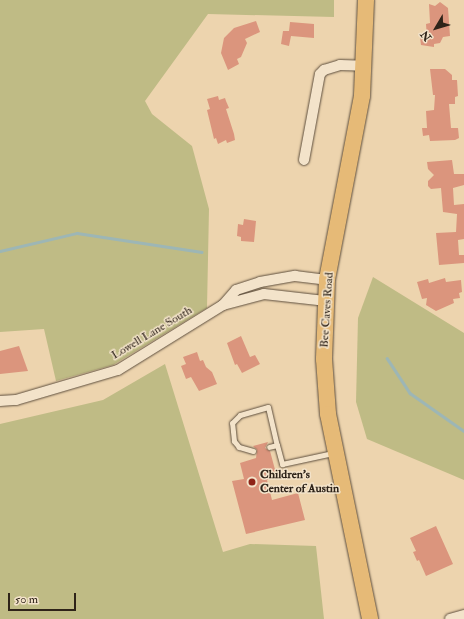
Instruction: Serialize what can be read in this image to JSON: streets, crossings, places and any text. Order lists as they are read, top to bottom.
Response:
{
  "streets": {
    "main road": ["Bee Caves Road"],
    "street": ["Lowell Lane South"]
  },
  "crossings": [
    ["Bee Caves Road", "Lowell Lane South"]
  ],
  "places": ["Children's Center of Austin"],
  "scale_bar": "50 m",
  "north": "bottom left"
}
